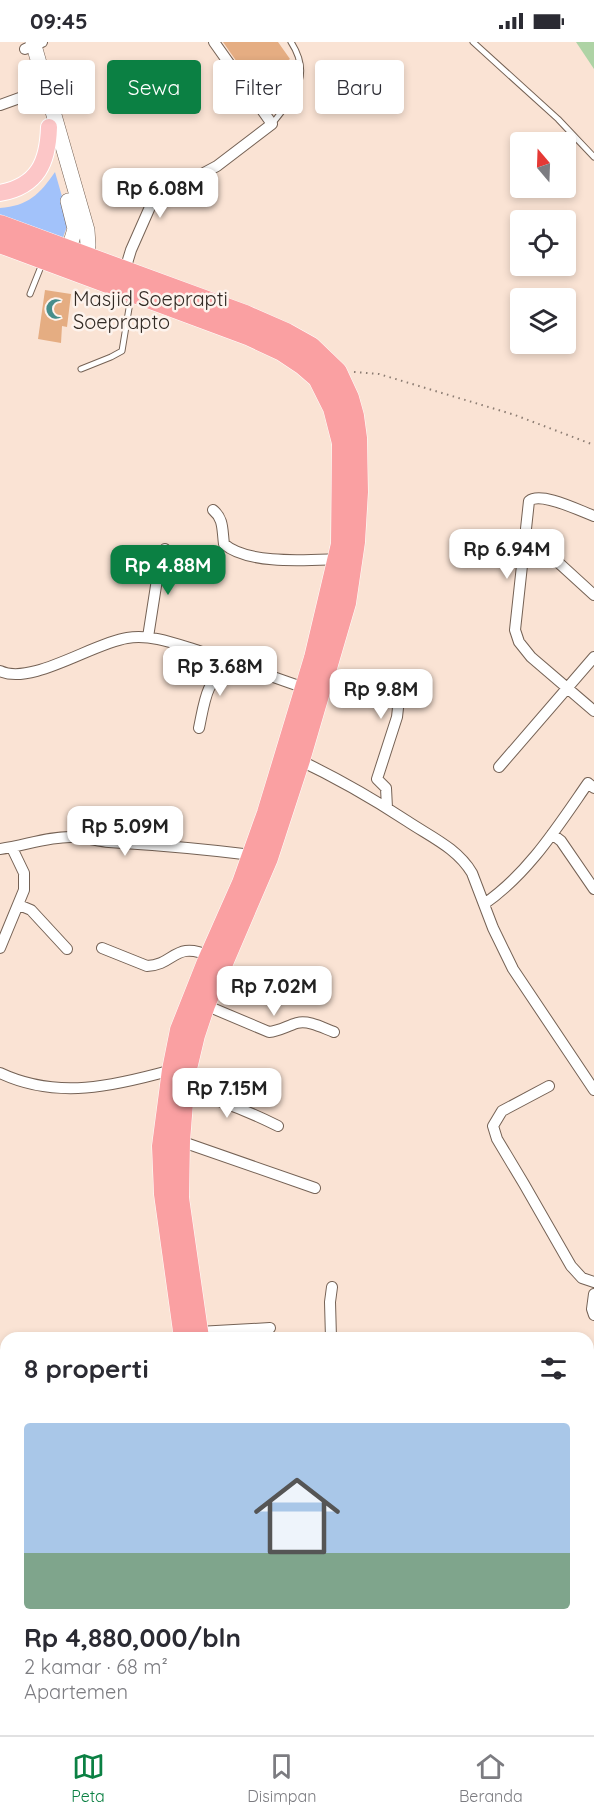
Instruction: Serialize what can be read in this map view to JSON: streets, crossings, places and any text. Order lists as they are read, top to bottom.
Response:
{
  "places": {
    "mosque": ["Masjid Soeprapti Soeprapto"]
  },
  "north": "top",
  "page": {
    "status": "09:45",
    "chip": [
      "Beli",
      "Sewa",
      "Filter",
      "Baru"
    ],
    "price": [
      "Rp 6.08M",
      "Rp 6.94M",
      "Rp 4.88M",
      "Rp 3.68M",
      "Rp 9.8M",
      "Rp 5.09M",
      "Rp 7.02M",
      "Rp 7.15M"
    ],
    "heading": "8 properti",
    "list": [
      {
        "name": "Rp 4,880,000/bln",
        "note": "2 kamar · 68 m² · Apartemen"
      }
    ],
    "tabs": ["Peta", "Disimpan", "Beranda"]
  }
}
